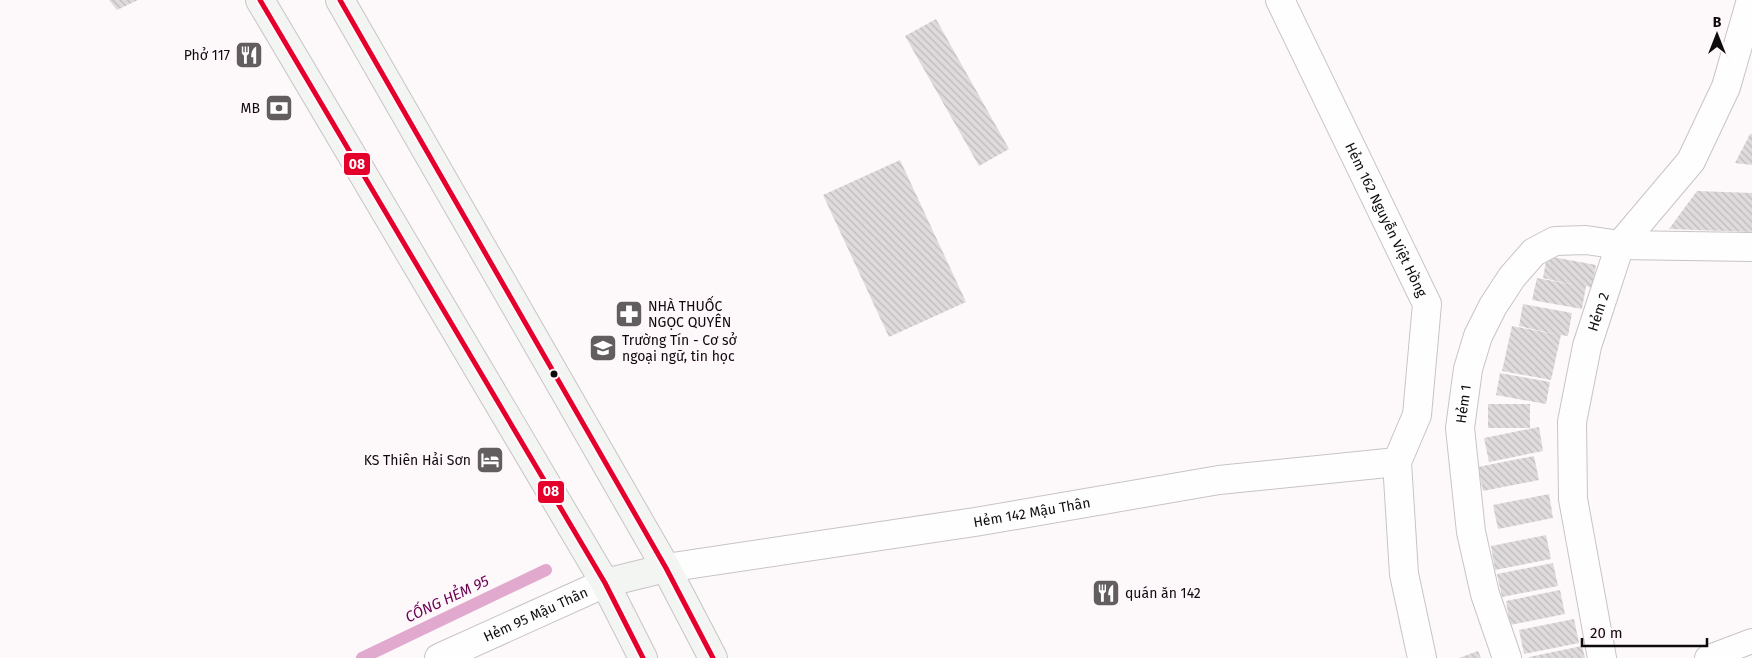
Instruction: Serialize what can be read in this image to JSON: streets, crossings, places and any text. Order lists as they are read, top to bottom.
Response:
{
  "streets": {
    "street": [
      "Hẻm 162 Nguyễn Việt Hồng",
      "Hẻm 2",
      "Hẻm 1",
      "Hẻm 142 Mậu Thân",
      "Hẻm 95 Mậu Thân"
    ]
  },
  "crossings": [
    ["Hẻm 162 Nguyễn Việt Hồng", "Hẻm 142 Mậu Thân"],
    ["Hẻm 2", "Hẻm 1"]
  ],
  "water": ["CỐNG HẺM 95"],
  "places": {
    "restaurant": ["Phở 117", "quán ăn 142"],
    "bank": ["MB"],
    "pharmacy": ["NHÀ THUỐC NGỌC QUYÊN"],
    "school or university": ["Trường Tín - Cơ sở ngoại ngữ, tin học"],
    "hotel": ["KS Thiên Hải Sơn"]
  },
  "lines": ["transit line 08"],
  "scale_bar": "20 m",
  "north": "top"
}
